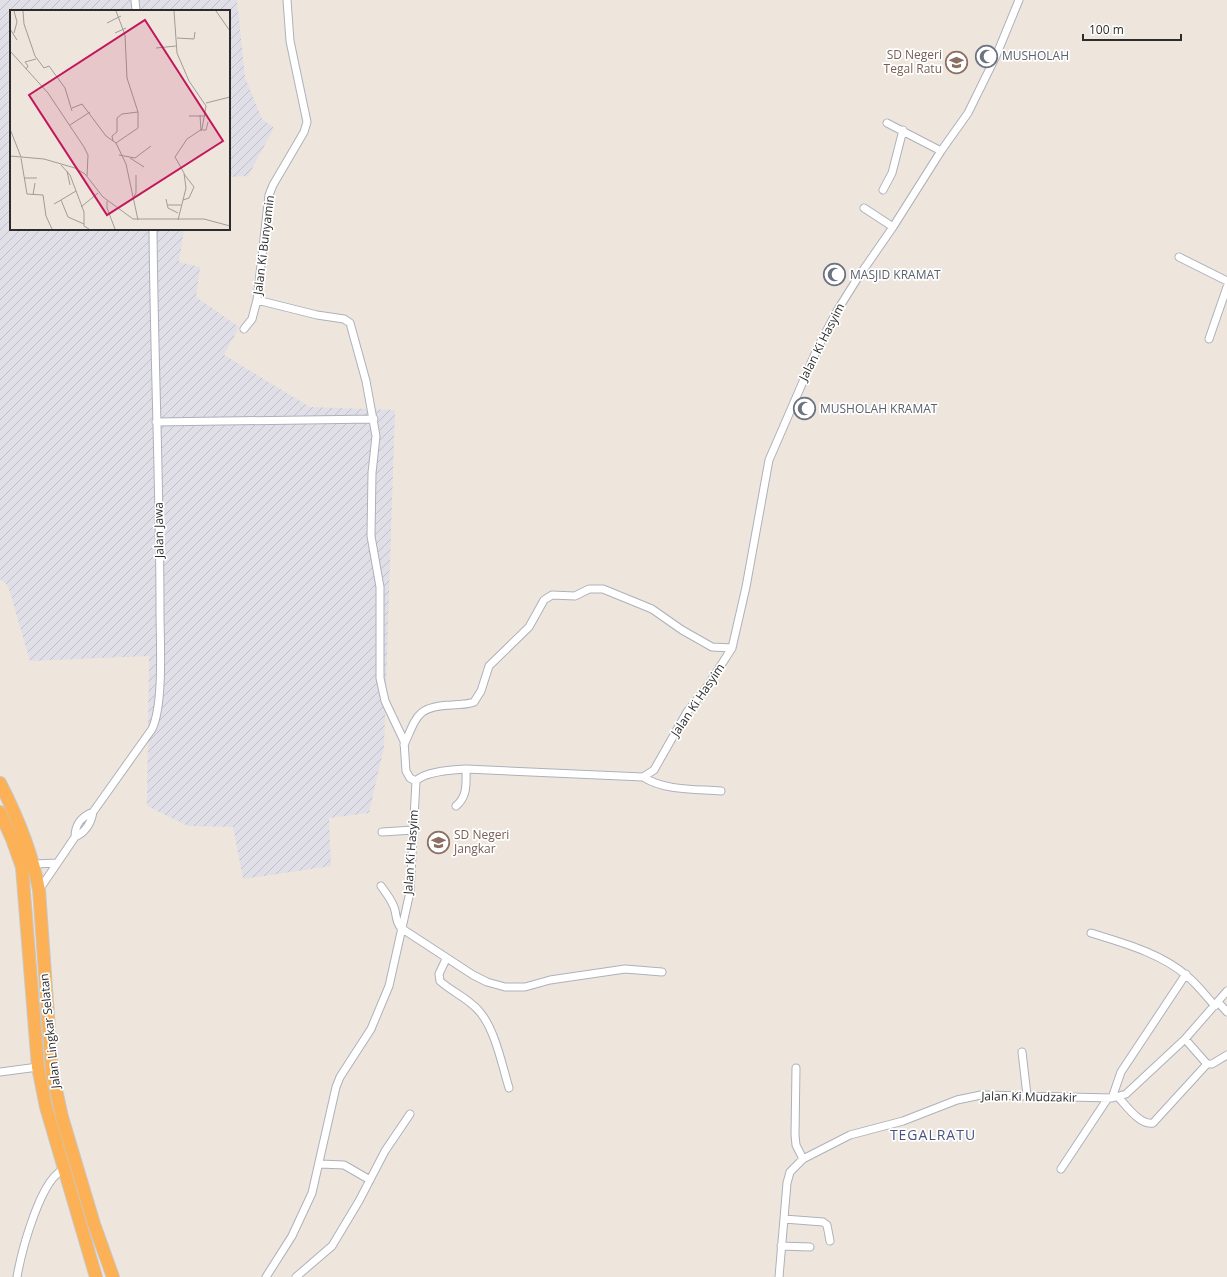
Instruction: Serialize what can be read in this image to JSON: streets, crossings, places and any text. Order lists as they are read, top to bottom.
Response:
{
  "streets": {
    "highway": ["Jalan Lingkar Selatan"],
    "street": [
      "Jalan Ki Bunyamin",
      "Jalan Ki Hasyim",
      "Jalan Jawa",
      "Jalan Ki Mudzakir"
    ]
  },
  "crossings": [
    ["Jalan Jawa", "Jalan Lingkar Selatan"]
  ],
  "districts": ["TEGALRATU"],
  "places": {
    "mosque": ["MUSHOLAH", "MASJID KRAMAT", "MUSHOLAH KRAMAT"],
    "school or university": ["SD Negeri Tegal Ratu", "SD Negeri Jangkar"]
  },
  "scale_bar": "100 m"
}
